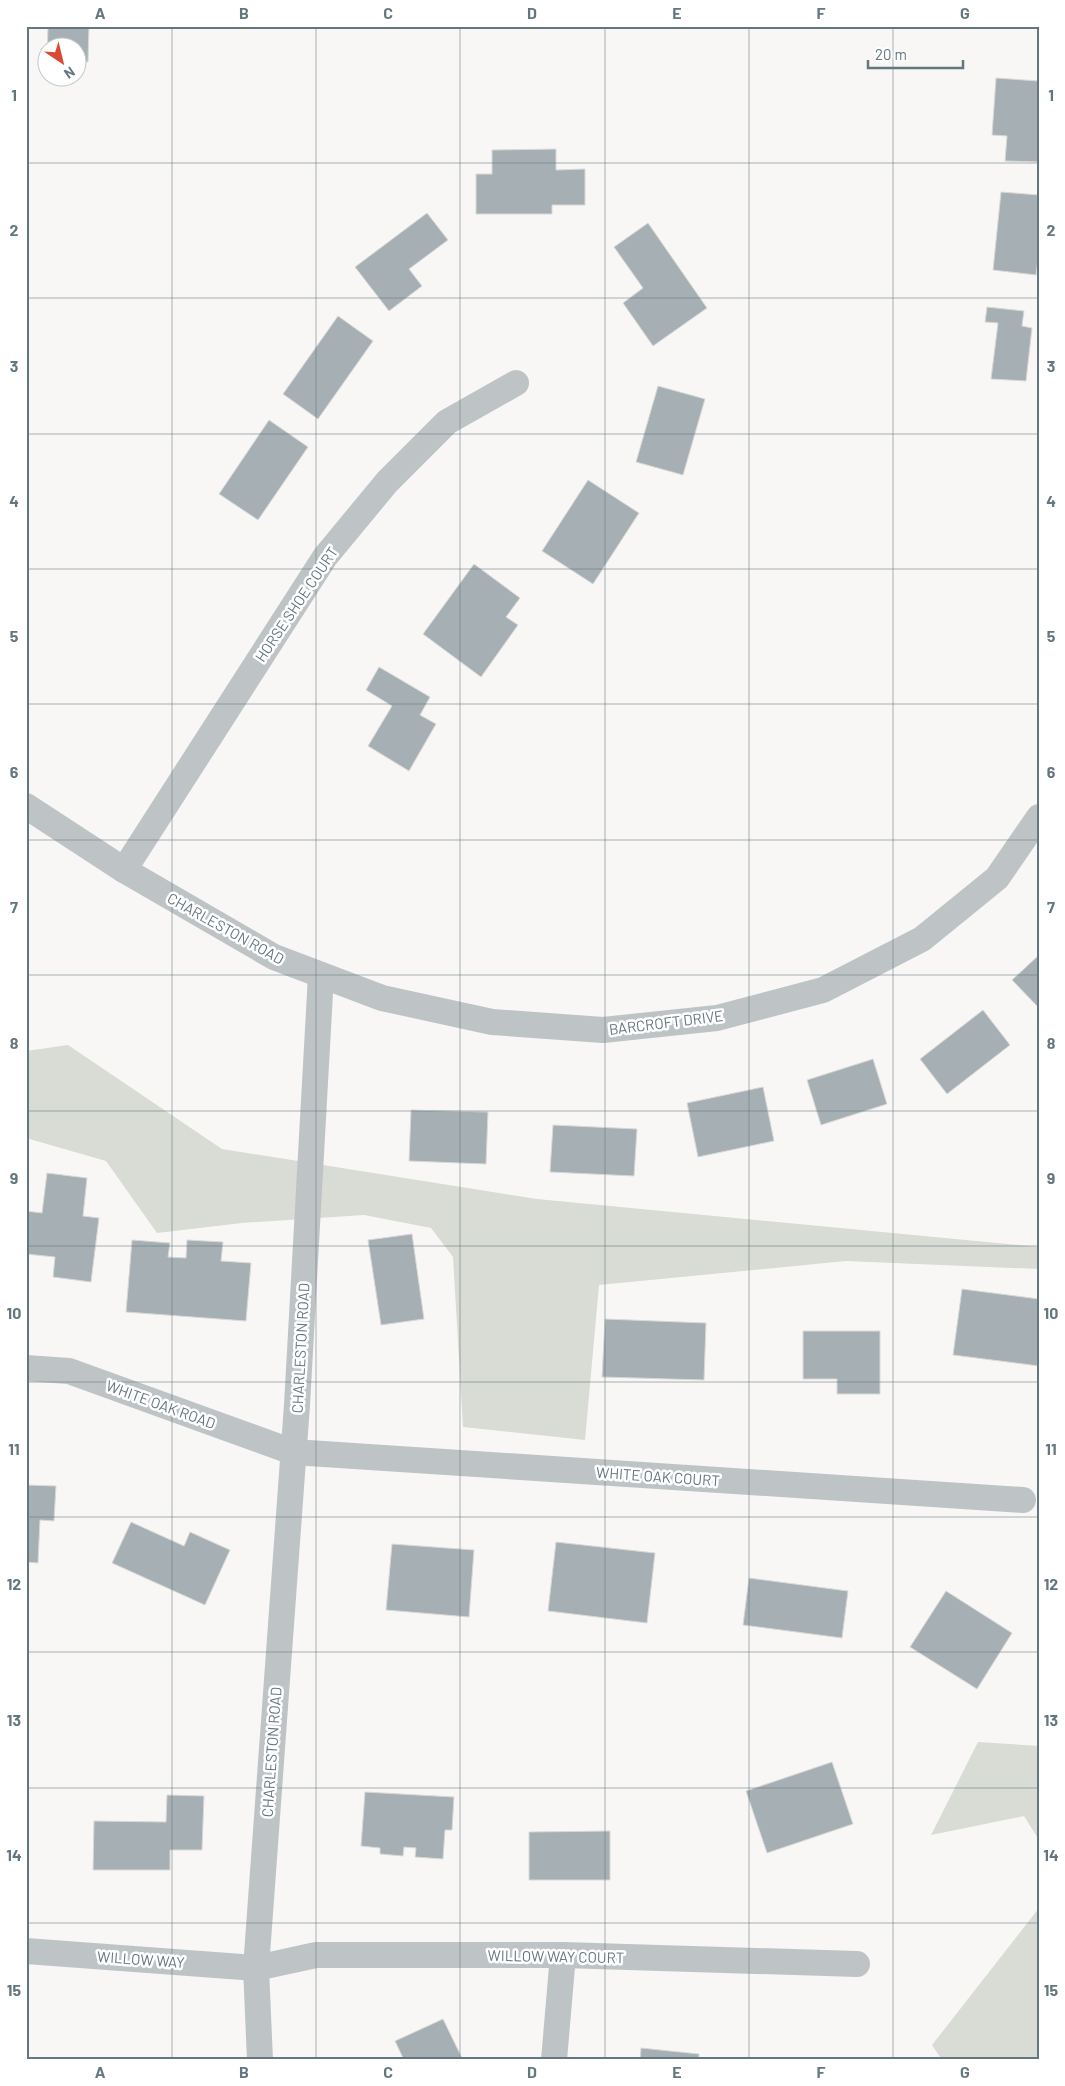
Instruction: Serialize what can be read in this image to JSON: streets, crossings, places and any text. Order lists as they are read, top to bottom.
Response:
{
  "streets": {
    "street": [
      "HORSE SHOE COURT",
      "CHARLESTON ROAD",
      "BARCROFT DRIVE",
      "WHITE OAK ROAD",
      "WHITE OAK COURT",
      "WILLOW WAY COURT",
      "WILLOW WAY"
    ]
  },
  "crossings": [
    ["HORSE SHOE COURT", "CHARLESTON ROAD"],
    ["CHARLESTON ROAD", "BARCROFT DRIVE"],
    ["CHARLESTON ROAD", "WHITE OAK ROAD"],
    ["CHARLESTON ROAD", "WHITE OAK COURT"],
    ["CHARLESTON ROAD", "WILLOW WAY COURT"],
    ["CHARLESTON ROAD", "WILLOW WAY"],
    ["WHITE OAK ROAD", "WHITE OAK COURT"],
    ["WILLOW WAY COURT", "WILLOW WAY"]
  ],
  "scale_bar": "20 m",
  "north": "bottom right",
  "grid": {
    "columns": [
      "A",
      "B",
      "C",
      "D",
      "E",
      "F",
      "G"
    ],
    "rows": [
      "1",
      "2",
      "3",
      "4",
      "5",
      "6",
      "7",
      "8",
      "9",
      "10",
      "11",
      "12",
      "13",
      "14",
      "15"
    ]
  }
}
